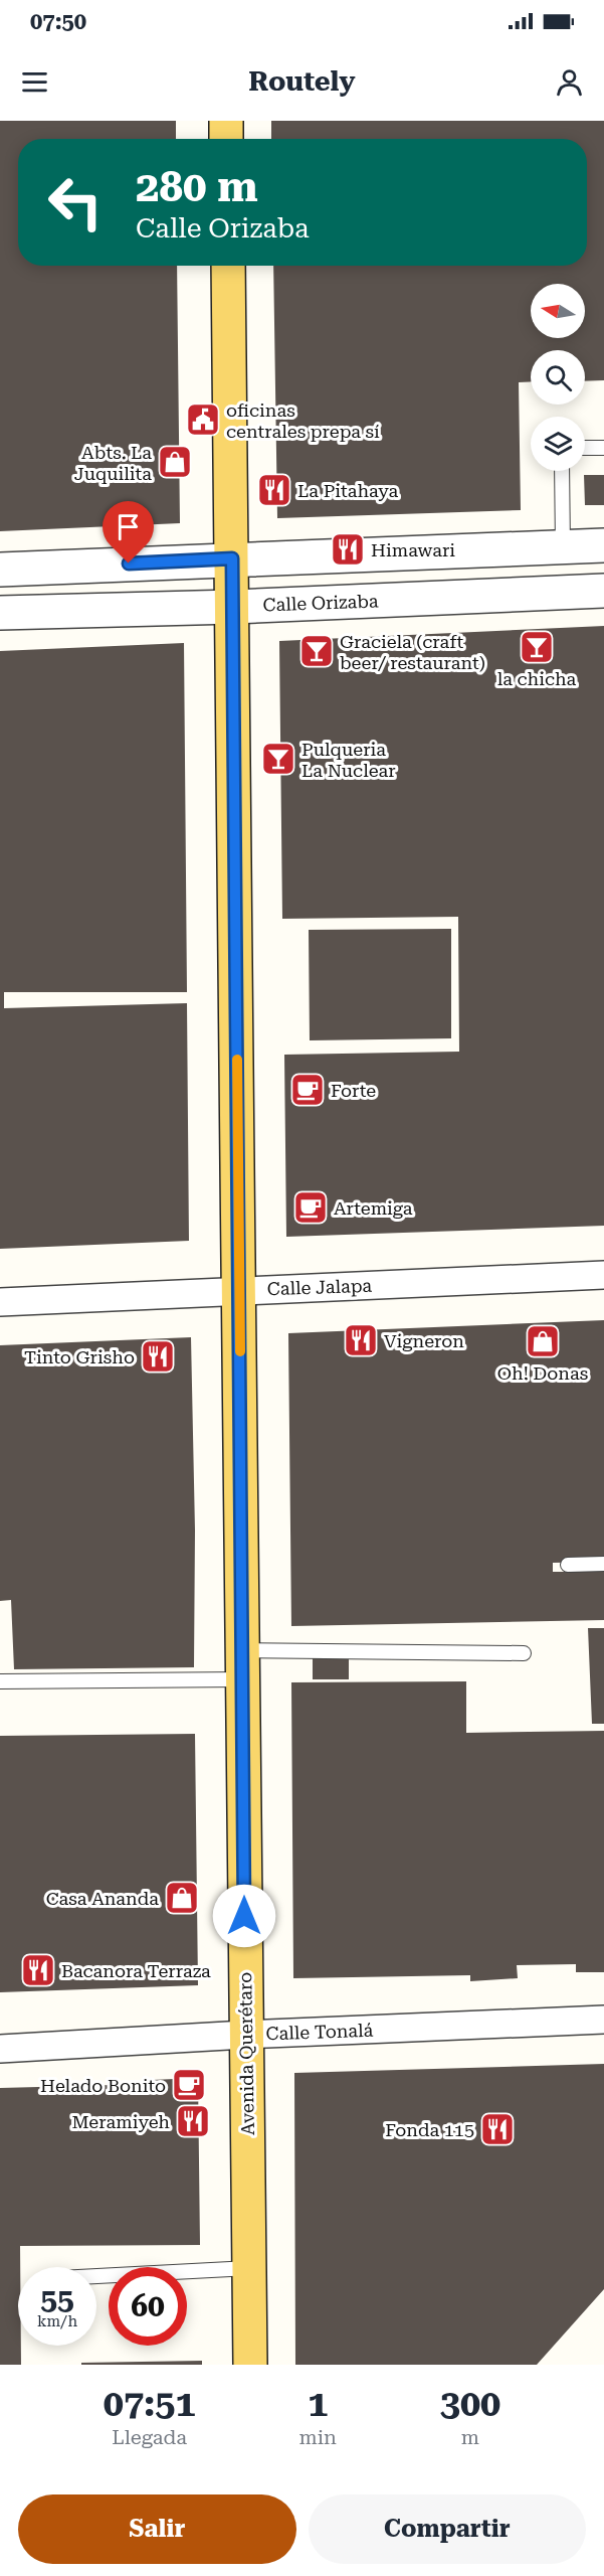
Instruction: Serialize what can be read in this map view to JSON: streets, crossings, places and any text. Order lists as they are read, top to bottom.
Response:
{
  "streets": {
    "main road": ["Avenida Querétaro"],
    "street": ["Calle Orizaba", "Calle Jalapa", "Calle Tonalá"]
  },
  "crossings": [
    ["Calle Orizaba", "Avenida Querétaro"],
    ["Calle Jalapa", "Avenida Querétaro"],
    ["Calle Tonalá", "Avenida Querétaro"]
  ],
  "places": {
    "public building": ["oficinas centrales prepa sí"],
    "shop": ["Abts. La Juquilita", "Oh! Donas", "Casa Ananda"],
    "restaurant": [
      "La Pitahaya",
      "Himawari",
      "Vigneron",
      "Tinto Grisho",
      "Bacanora Terraza",
      "Meramiyeh",
      "Fonda 115"
    ],
    "bar": ["la chicha", "Graciela (craft beer/ restaurant)", "Pulqueria La Nuclear"],
    "cafe": ["Forte", "Artemiga", "Helado Bonito"]
  },
  "north": "left",
  "page": {
    "status": "07:50",
    "header": "Routely",
    "turn": ["280 m", "Calle Orizaba"],
    "speed": "55 km/h",
    "limit": "60",
    "eta": [
      "07:51",
      "Llegada",
      "1",
      "min",
      "300",
      "m"
    ],
    "buttons": ["Salir", "Compartir"]
  }
}
